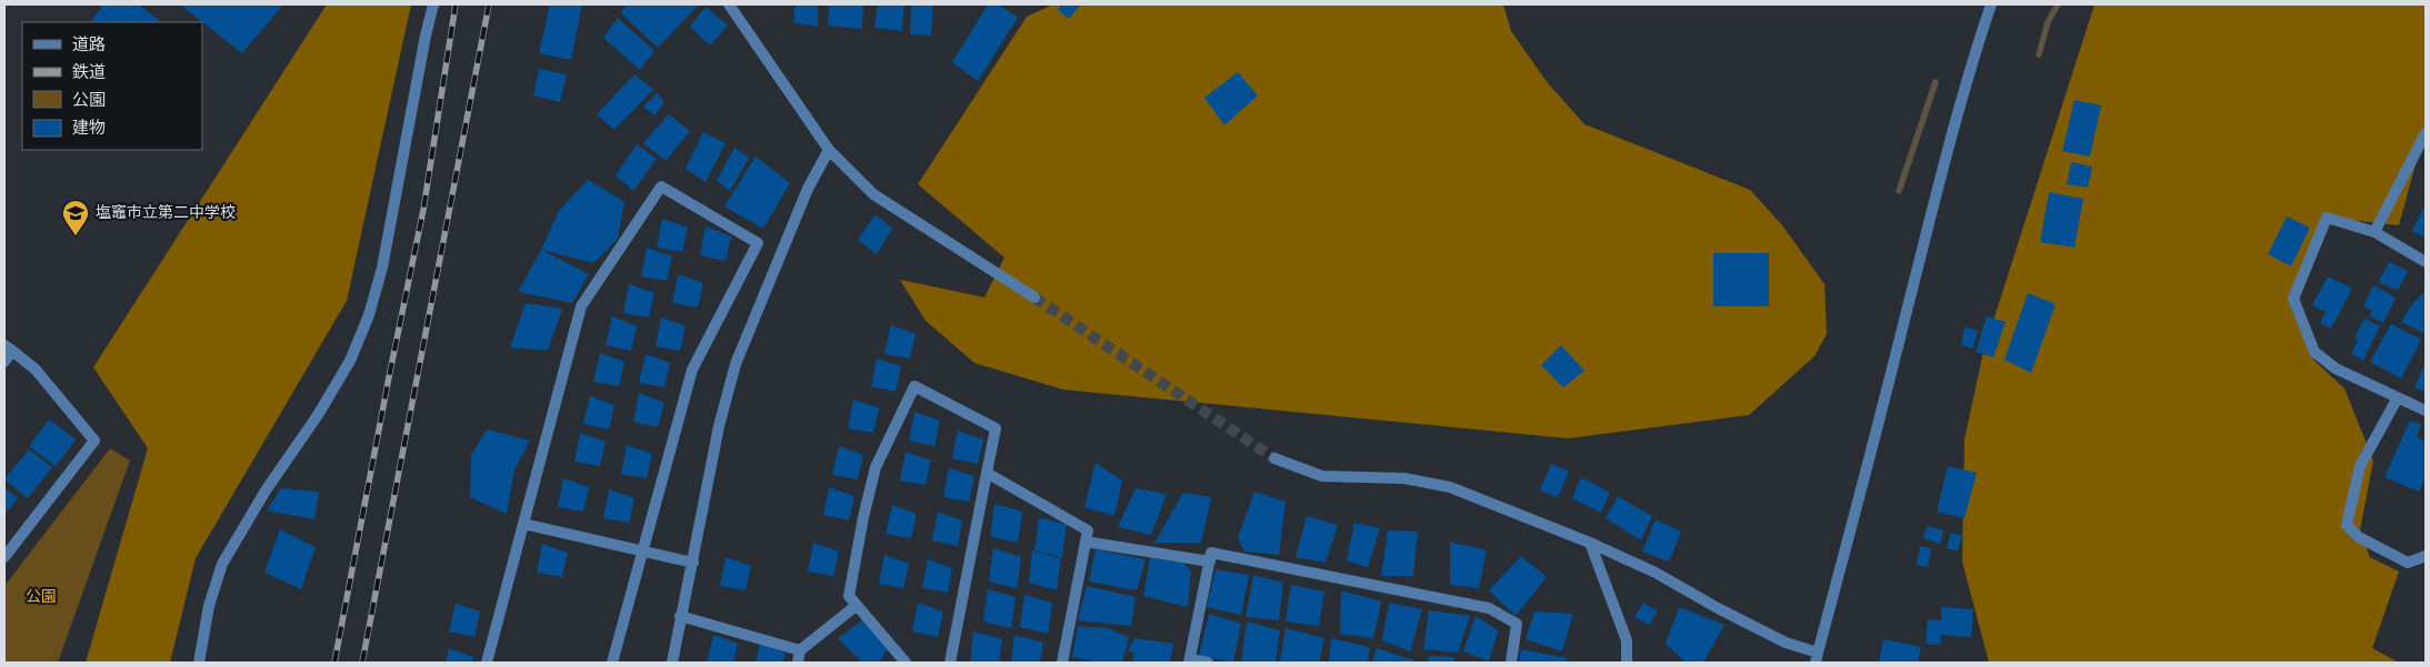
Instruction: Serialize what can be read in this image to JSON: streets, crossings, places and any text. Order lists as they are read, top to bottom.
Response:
{
  "parks": ["公園"],
  "places": {
    "school or university": ["塩竈市立第二中学校"]
  },
  "legend": [
    "道路",
    "鉄道",
    "公園",
    "建物"
  ]
}
